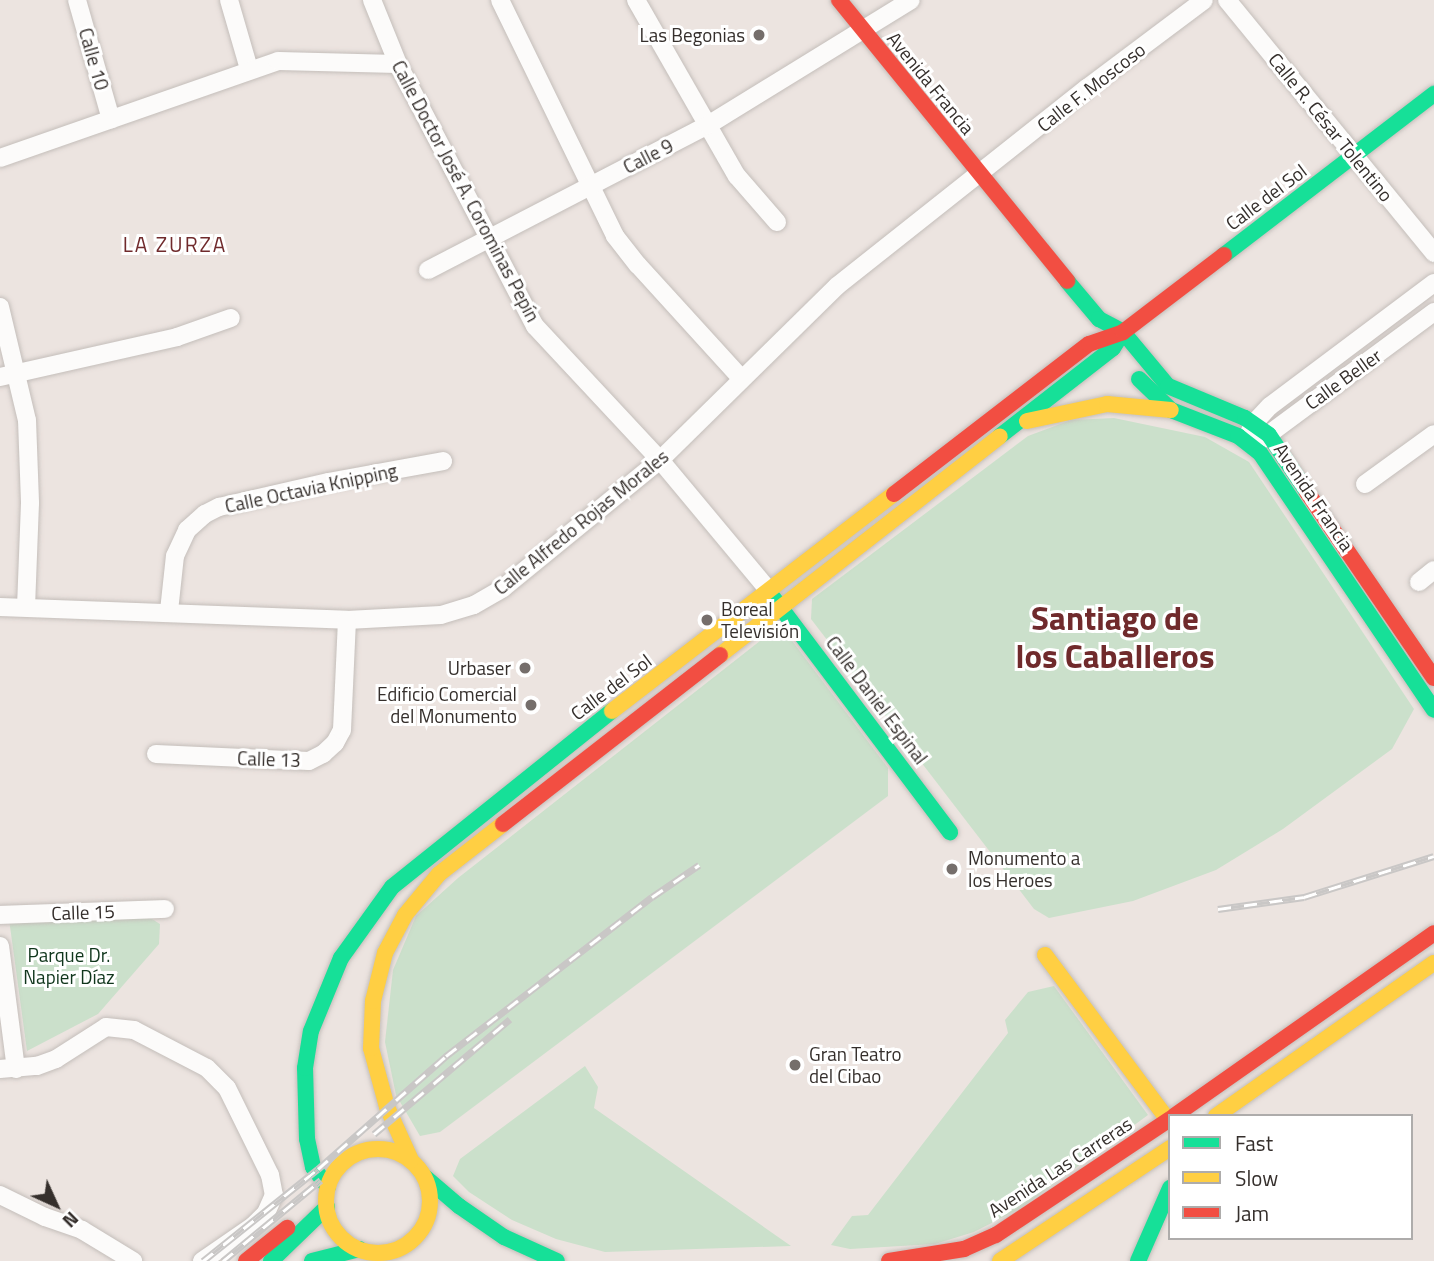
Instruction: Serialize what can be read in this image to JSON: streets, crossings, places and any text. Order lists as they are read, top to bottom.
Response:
{
  "streets": {
    "main road": [
      "Avenida Francia",
      "Calle del Sol",
      "Calle Daniel Espinal",
      "Avenida Las Carreras"
    ],
    "street": [
      "Calle 10",
      "Calle F. Moscoso",
      "Calle R. César Tolentino",
      "Calle 9",
      "Calle Doctor José A. Corominas Pepín",
      "Calle Beller",
      "Calle Octavia Knipping",
      "Calle Alfredo Rojas Morales",
      "Calle 13",
      "Calle 15"
    ]
  },
  "crossings": [
    ["Avenida Francia", "Calle F. Moscoso"],
    ["Avenida Francia", "Calle 9"],
    ["Avenida Francia", "Calle del Sol"],
    ["Avenida Francia", "Calle Beller"],
    ["Avenida Francia", "Calle Alfredo Rojas Morales"],
    ["Calle F. Moscoso", "Calle Alfredo Rojas Morales"],
    ["Calle R. César Tolentino", "Calle del Sol"],
    ["Calle 9", "Calle Doctor José A. Corominas Pepín"],
    ["Calle Doctor José A. Corominas Pepín", "Calle del Sol"],
    ["Calle Doctor José A. Corominas Pepín", "Calle Alfredo Rojas Morales"],
    ["Calle Doctor José A. Corominas Pepín", "Calle Daniel Espinal"],
    ["Calle del Sol", "Calle Daniel Espinal"],
    ["Calle Octavia Knipping", "Calle Alfredo Rojas Morales"],
    ["Calle Alfredo Rojas Morales", "Calle 13"]
  ],
  "districts": ["LA ZURZA", "Santiago de los Caballeros"],
  "parks": ["Parque Dr. Napier Díaz"],
  "places": [
    "Las Begonias",
    "Boreal Televisión",
    "Urbaser",
    "Edificio Comercial del Monumento",
    "Monumento a los Heroes",
    "Gran Teatro del Cibao"
  ],
  "legend": ["Fast", "Slow", "Jam"],
  "north": "bottom right"
}
